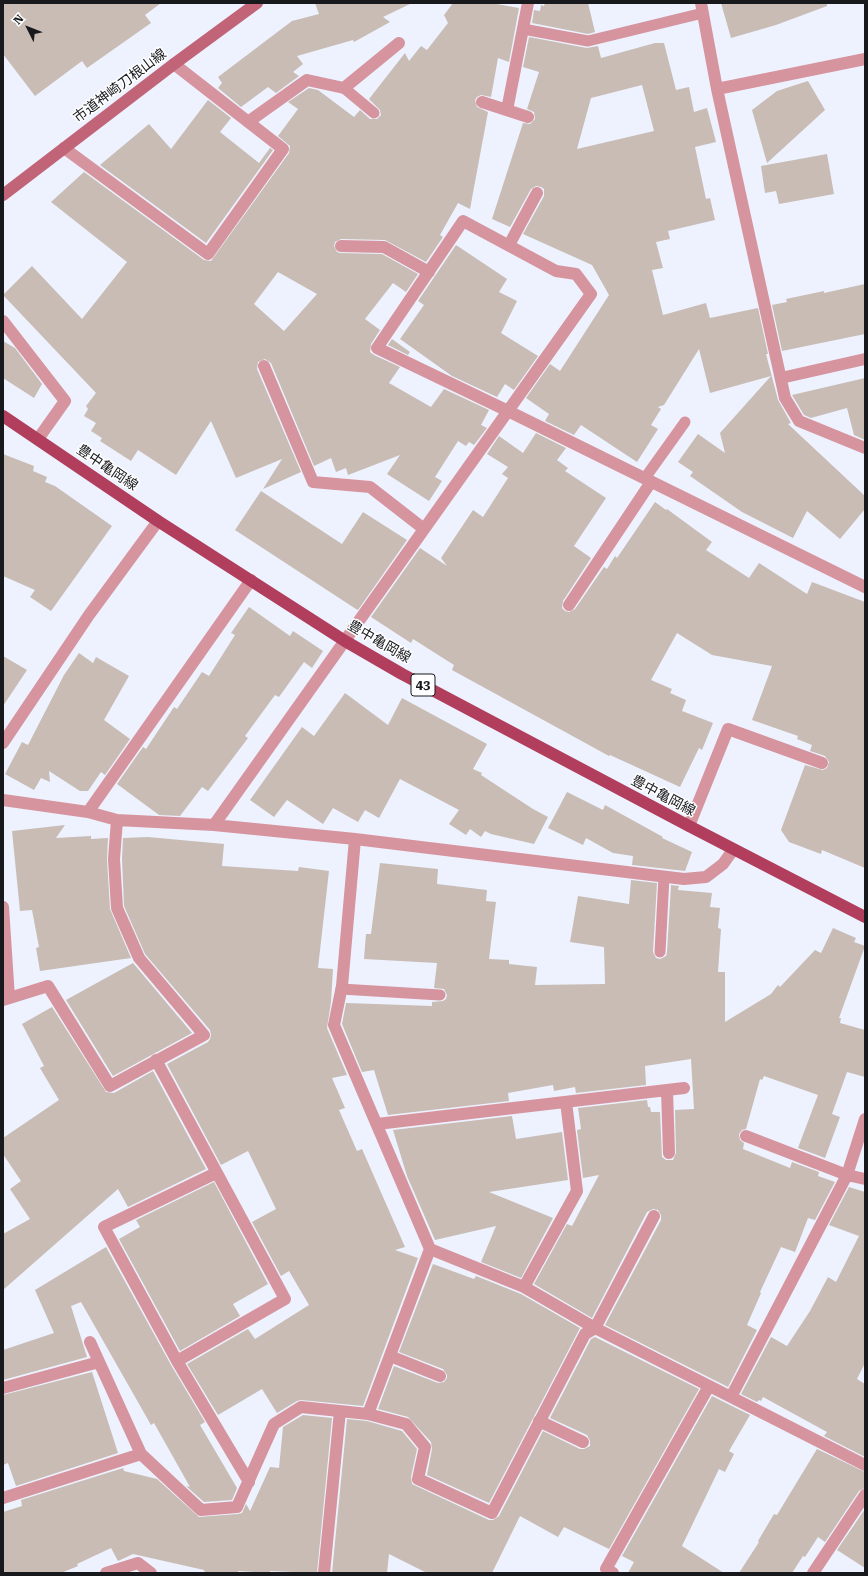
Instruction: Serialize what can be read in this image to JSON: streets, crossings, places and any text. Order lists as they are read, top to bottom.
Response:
{
  "streets": {
    "main road": ["豊中亀岡線", "43"],
    "street": ["市道神崎刀根山線"]
  },
  "north": "top left"
}
